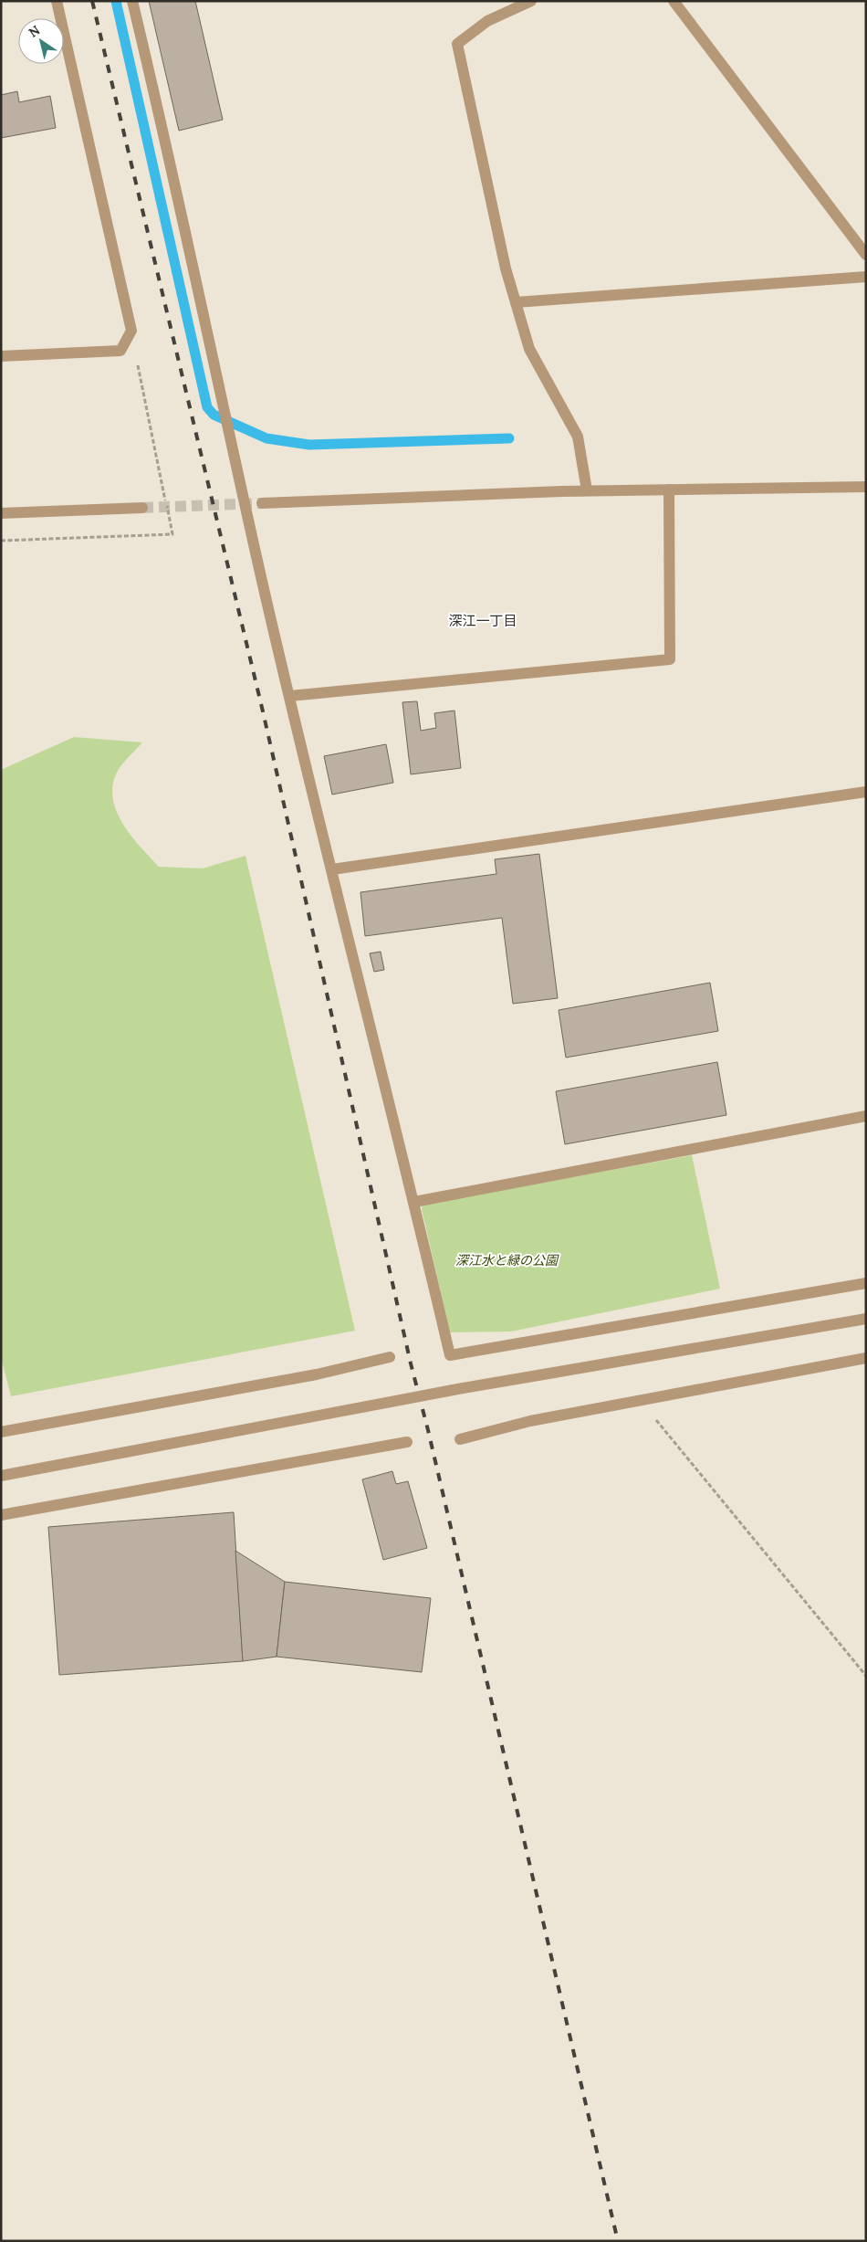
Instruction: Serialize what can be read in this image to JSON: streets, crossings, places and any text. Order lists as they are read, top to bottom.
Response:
{
  "districts": ["深江一丁目"],
  "parks": ["深江水と緑の公園"],
  "north": "top left"
}
